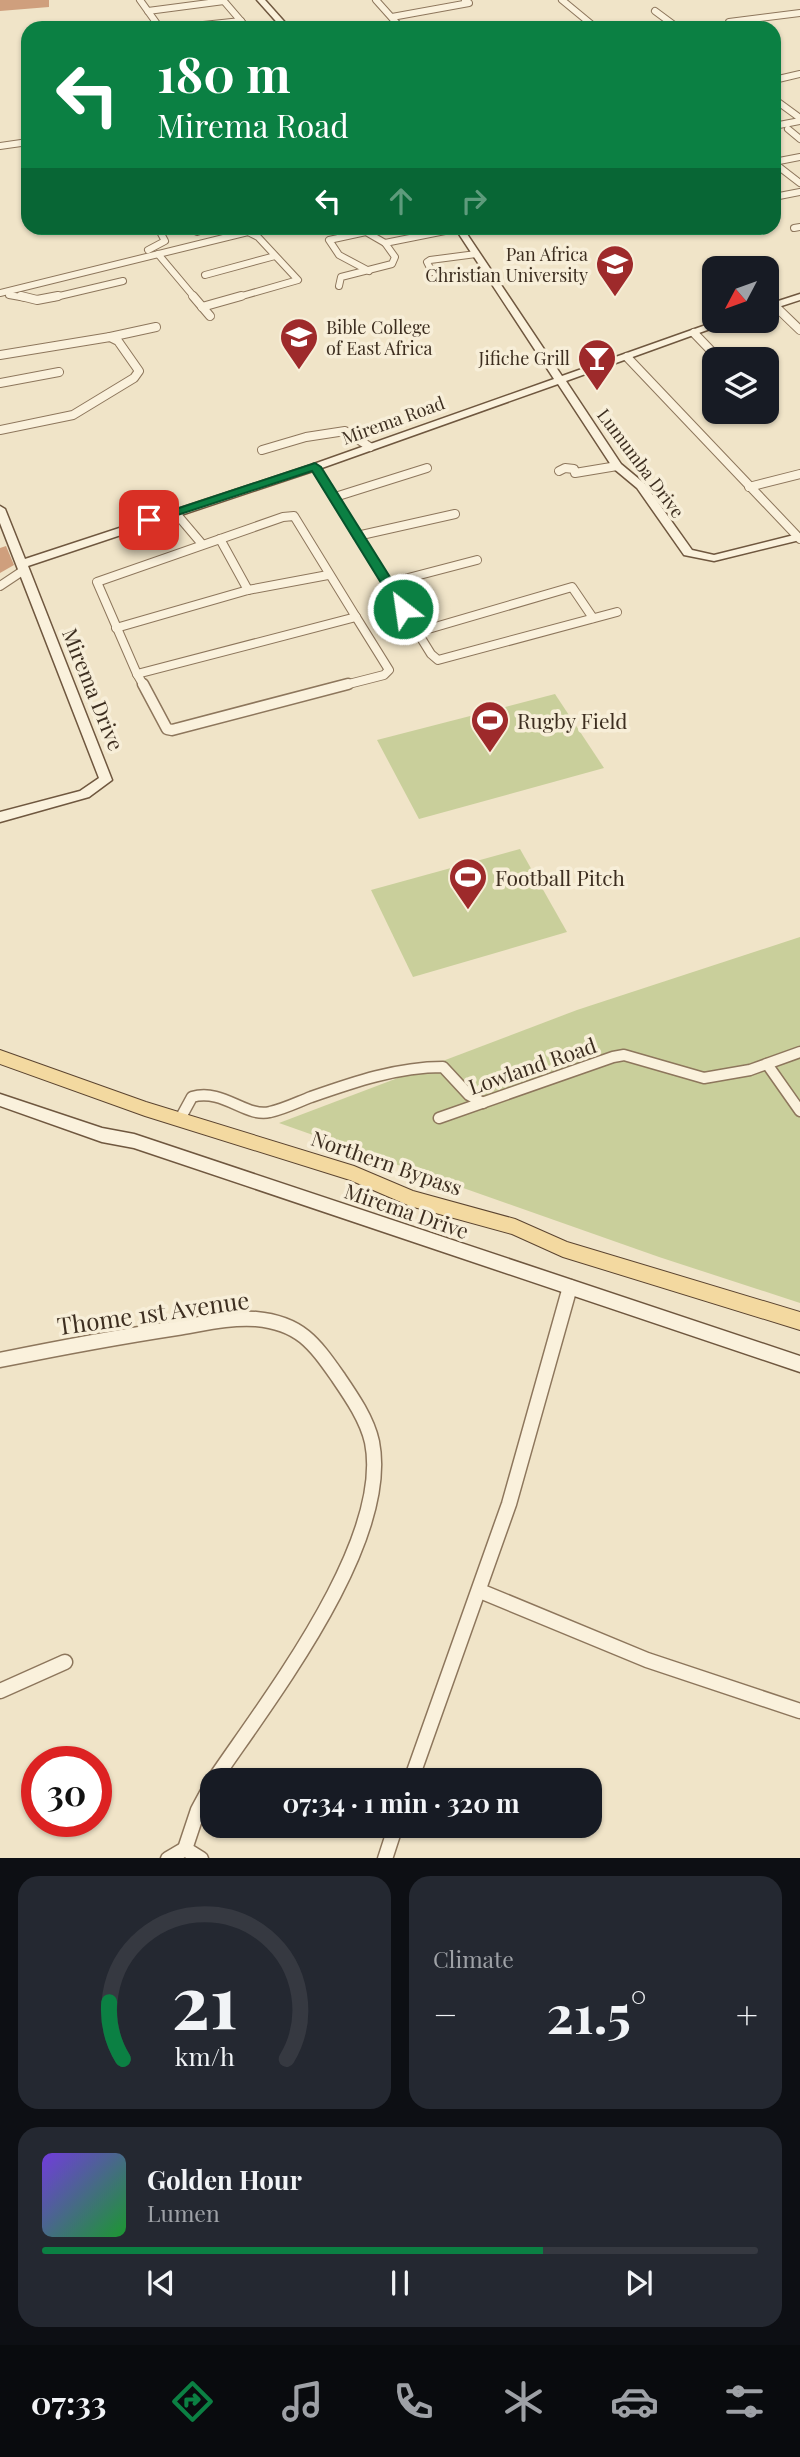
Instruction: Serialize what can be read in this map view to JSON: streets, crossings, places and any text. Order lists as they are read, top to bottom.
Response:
{
  "streets": {
    "main road": ["Northern Bypass"],
    "street": [
      "Mirema Road",
      "Lumumba Drive",
      "Mirema Drive",
      "Lowland Road",
      "Thome 1st Avenue"
    ]
  },
  "crossings": [
    ["Mirema Road", "Lumumba Drive"],
    ["Mirema Road", "Mirema Drive"]
  ],
  "places": {
    "school or university": ["Pan Africa Christian University", "Bible College of East Africa"],
    "bar": ["Jifiche Grill"],
    "sports": ["Rugby Field", "Football Pitch"]
  },
  "north": "bottom left",
  "page": {
    "turn": ["180 m", "Mirema Road"],
    "limit": "30",
    "trip": "07:34 · 1 min · 320 m",
    "tile": "Climate",
    "heat": ["−", "21.5°", "+"],
    "song": ["Golden Hour", "Lumen"],
    "tabs": "07:33",
    "gauge": ["21", "km/h"]
  }
}
